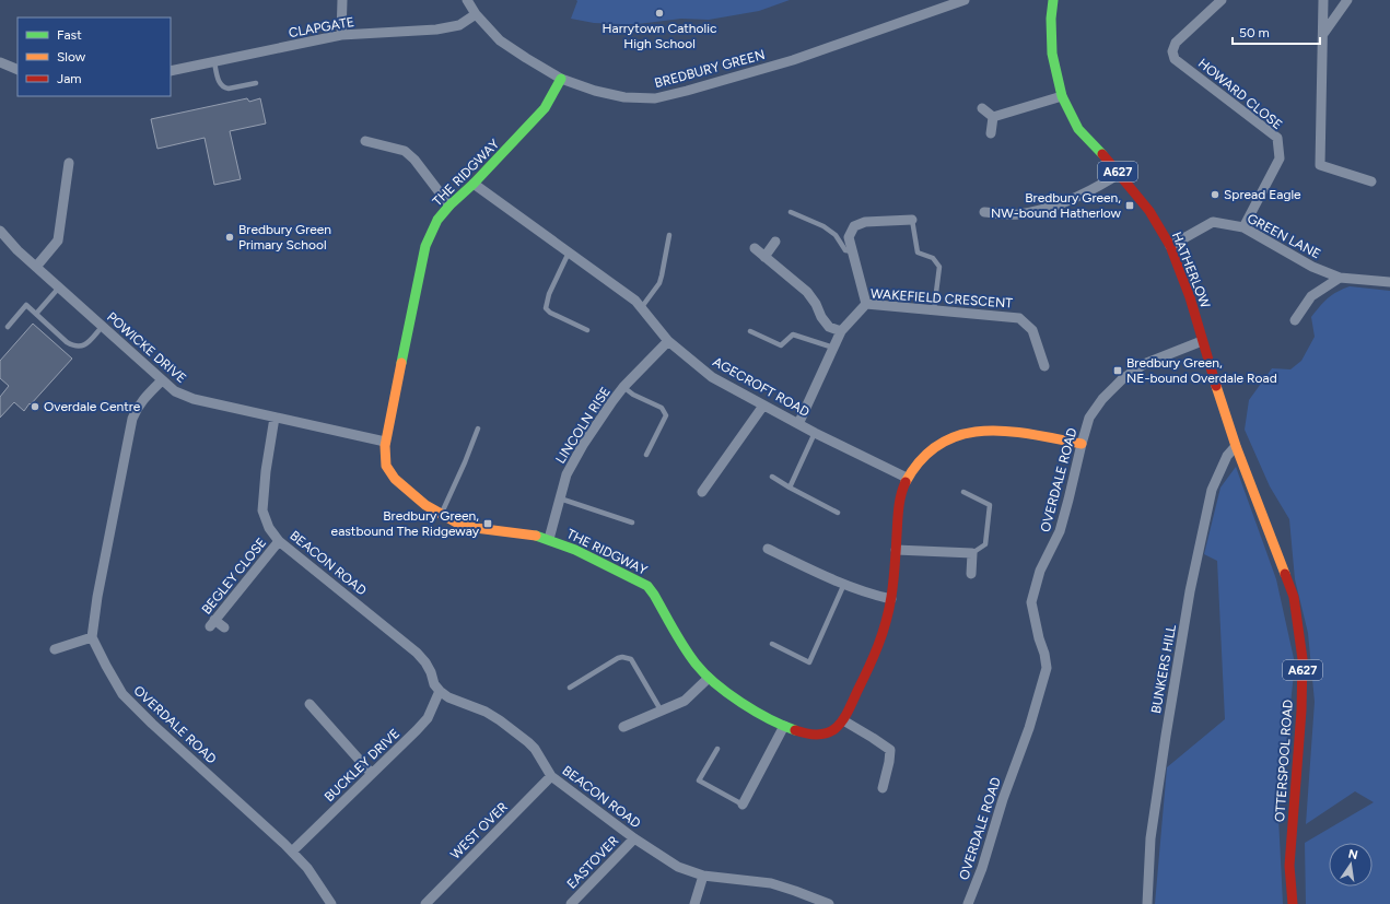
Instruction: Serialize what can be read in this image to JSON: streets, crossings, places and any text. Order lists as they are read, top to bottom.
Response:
{
  "streets": {
    "street": [
      "CLAPGATE",
      "BREDBURY GREEN",
      "HOWARD CLOSE",
      "A627",
      "THE RIDGWAY",
      "GREEN LANE",
      "HATHERLOW",
      "WAKEFIELD CRESCENT",
      "POWICKE DRIVE",
      "AGECROFT ROAD",
      "LINCOLN RISE",
      "OVERDALE ROAD",
      "BEACON ROAD",
      "BEGLEY CLOSE",
      "BUNKERS HILL",
      "OTTERSPOOL ROAD",
      "BUCKLEY DRIVE",
      "WEST OVER",
      "EASTOVER"
    ]
  },
  "crossings": [
    ["CLAPGATE", "BREDBURY GREEN"],
    ["BREDBURY GREEN", "THE RIDGWAY"],
    ["HOWARD CLOSE", "GREEN LANE"],
    ["THE RIDGWAY", "POWICKE DRIVE"],
    ["THE RIDGWAY", "AGECROFT ROAD"],
    ["THE RIDGWAY", "LINCOLN RISE"],
    ["THE RIDGWAY", "OVERDALE ROAD"],
    ["GREEN LANE", "HATHERLOW"],
    ["HATHERLOW", "OVERDALE ROAD"],
    ["HATHERLOW", "BUNKERS HILL"],
    ["HATHERLOW", "OTTERSPOOL ROAD"],
    ["WAKEFIELD CRESCENT", "AGECROFT ROAD"],
    ["POWICKE DRIVE", "BEACON ROAD"],
    ["AGECROFT ROAD", "LINCOLN RISE"],
    ["OVERDALE ROAD", "BUCKLEY DRIVE"],
    ["BEACON ROAD", "BEGLEY CLOSE"],
    ["BEACON ROAD", "BUCKLEY DRIVE"],
    ["BEACON ROAD", "WEST OVER"],
    ["BEACON ROAD", "EASTOVER"],
    ["BUNKERS HILL", "OTTERSPOOL ROAD"]
  ],
  "places": {
    "other": [
      "Harrytown Catholic High School",
      "Spread Eagle",
      "Bredbury Green Primary School",
      "Overdale Centre"
    ],
    "transit": ["Bredbury Green, NW-bound Hatherlow", "Bredbury Green, NE-bound Overdale Road", "Bredbury Green, eastbound The Ridgeway"]
  },
  "legend": ["Fast", "Slow", "Jam"],
  "scale_bar": "50 m",
  "north": "top"
}
